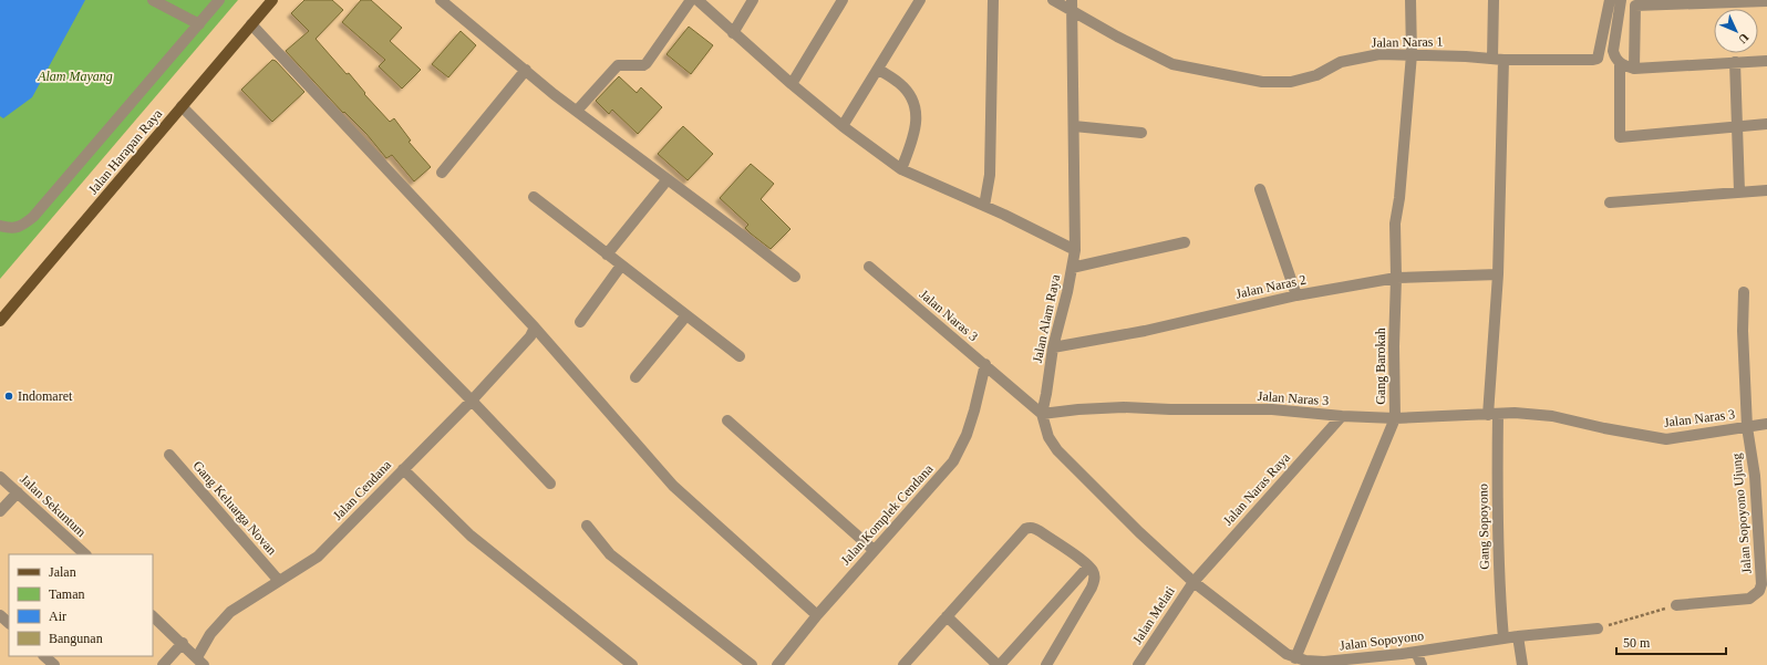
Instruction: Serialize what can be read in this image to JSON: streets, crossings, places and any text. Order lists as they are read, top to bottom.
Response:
{
  "streets": {
    "main road": ["Jalan Harapan Raya"],
    "street": [
      "Jalan Naras 1",
      "Jalan Naras 2",
      "Jalan Naras 3",
      "Jalan Alam Raya",
      "Gang Barokah",
      "Jalan Naras Raya",
      "Jalan Cendana",
      "Jalan Sekuntum",
      "Gang Keluarga Novan",
      "Jalan Sopoyono Ujung",
      "Jalan Komplek Cendana",
      "Gang Sopoyono",
      "Jalan Melati",
      "Jalan Sopoyono"
    ]
  },
  "crossings": [
    ["Jalan Naras 1", "Jalan Alam Raya"],
    ["Jalan Naras 1", "Gang Barokah"],
    ["Jalan Naras 1", "Gang Sopoyono"],
    ["Jalan Naras 2", "Jalan Alam Raya"],
    ["Jalan Naras 2", "Gang Barokah"],
    ["Jalan Naras 2", "Gang Sopoyono"],
    ["Jalan Naras 3", "Jalan Alam Raya"],
    ["Jalan Naras 3", "Gang Barokah"],
    ["Jalan Naras 3", "Jalan Naras Raya"],
    ["Jalan Naras 3", "Jalan Sopoyono Ujung"],
    ["Jalan Naras 3", "Jalan Komplek Cendana"],
    ["Jalan Naras 3", "Gang Sopoyono"],
    ["Jalan Alam Raya", "Jalan Naras Raya"],
    ["Jalan Alam Raya", "Jalan Melati"],
    ["Gang Barokah", "Jalan Sopoyono"],
    ["Jalan Naras Raya", "Jalan Melati"],
    ["Jalan Cendana", "Gang Keluarga Novan"],
    ["Gang Sopoyono", "Jalan Sopoyono"]
  ],
  "parks": ["Alam Mayang"],
  "places": ["Indomaret"],
  "legend": [
    "Jalan",
    "Taman",
    "Air",
    "Bangunan"
  ],
  "scale_bar": "50 m",
  "north": "bottom right"
}
